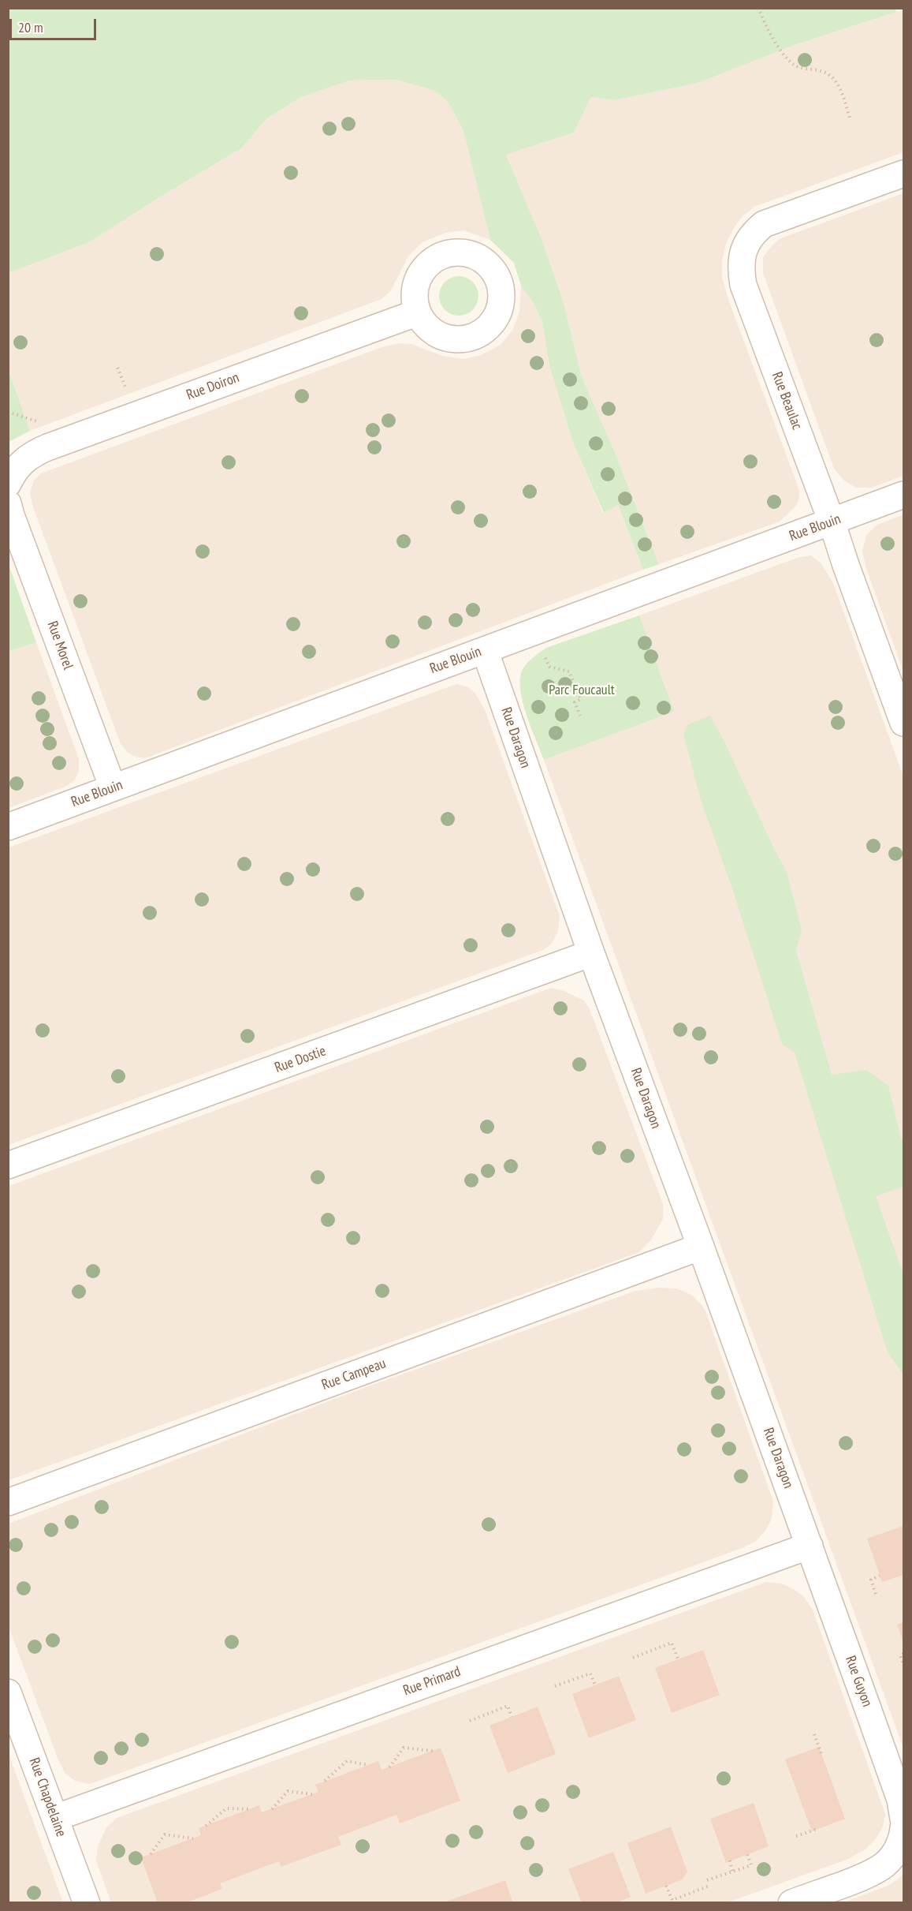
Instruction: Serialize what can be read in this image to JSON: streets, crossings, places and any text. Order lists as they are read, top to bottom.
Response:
{
  "streets": {
    "street": [
      "Rue Doiron",
      "Rue Beaulac",
      "Rue Blouin",
      "Rue Morel",
      "Rue Daragon",
      "Rue Dostie",
      "Rue Campeau",
      "Rue Primard",
      "Rue Guyon",
      "Rue Chapdelaine"
    ]
  },
  "crossings": [
    ["Rue Beaulac", "Rue Blouin"],
    ["Rue Blouin", "Rue Morel"],
    ["Rue Blouin", "Rue Daragon"],
    ["Rue Daragon", "Rue Dostie"],
    ["Rue Daragon", "Rue Campeau"],
    ["Rue Daragon", "Rue Primard"],
    ["Rue Daragon", "Rue Guyon"],
    ["Rue Primard", "Rue Guyon"],
    ["Rue Primard", "Rue Chapdelaine"]
  ],
  "parks": ["Parc Foucault"],
  "scale_bar": "20 m"
}
